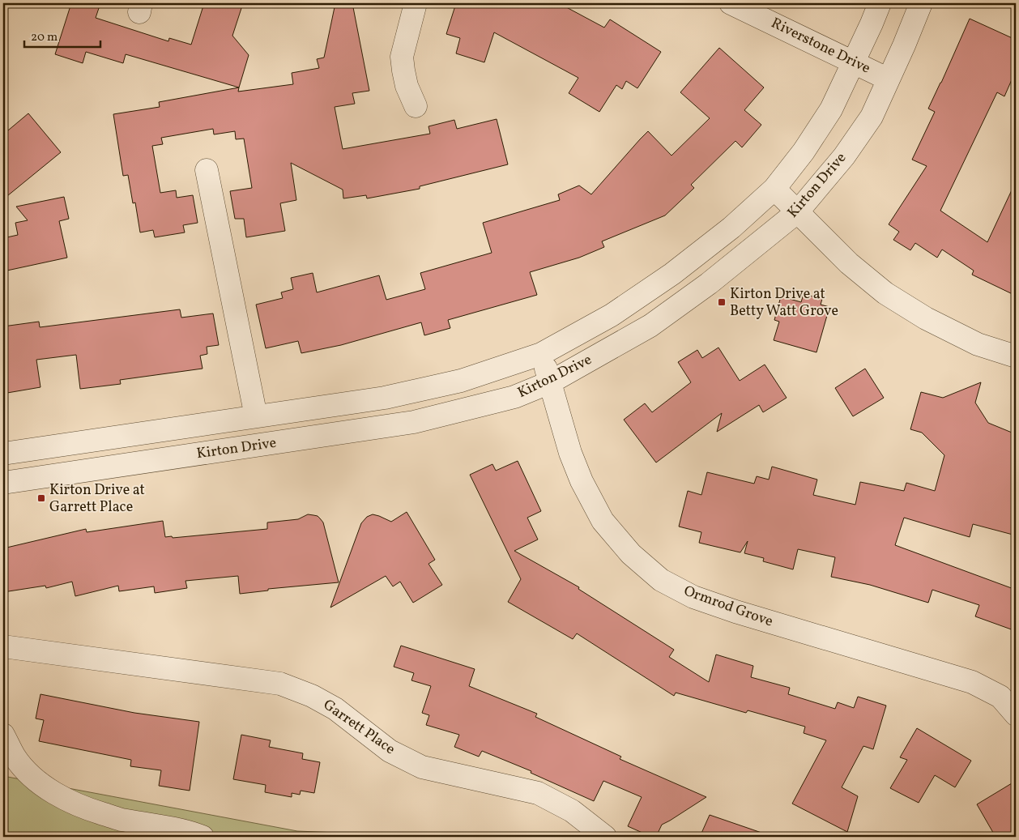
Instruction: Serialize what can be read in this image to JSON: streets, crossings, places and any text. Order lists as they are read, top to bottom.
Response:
{
  "streets": {
    "street": [
      "Riverstone Drive",
      "Kirton Drive",
      "Ormrod Grove",
      "Garrett Place"
    ]
  },
  "crossings": [
    ["Riverstone Drive", "Kirton Drive"],
    ["Kirton Drive", "Ormrod Grove"]
  ],
  "places": {
    "transit": ["Kirton Drive at Betty Watt Grove", "Kirton Drive at Garrett Place"]
  },
  "scale_bar": "20 m"
}
